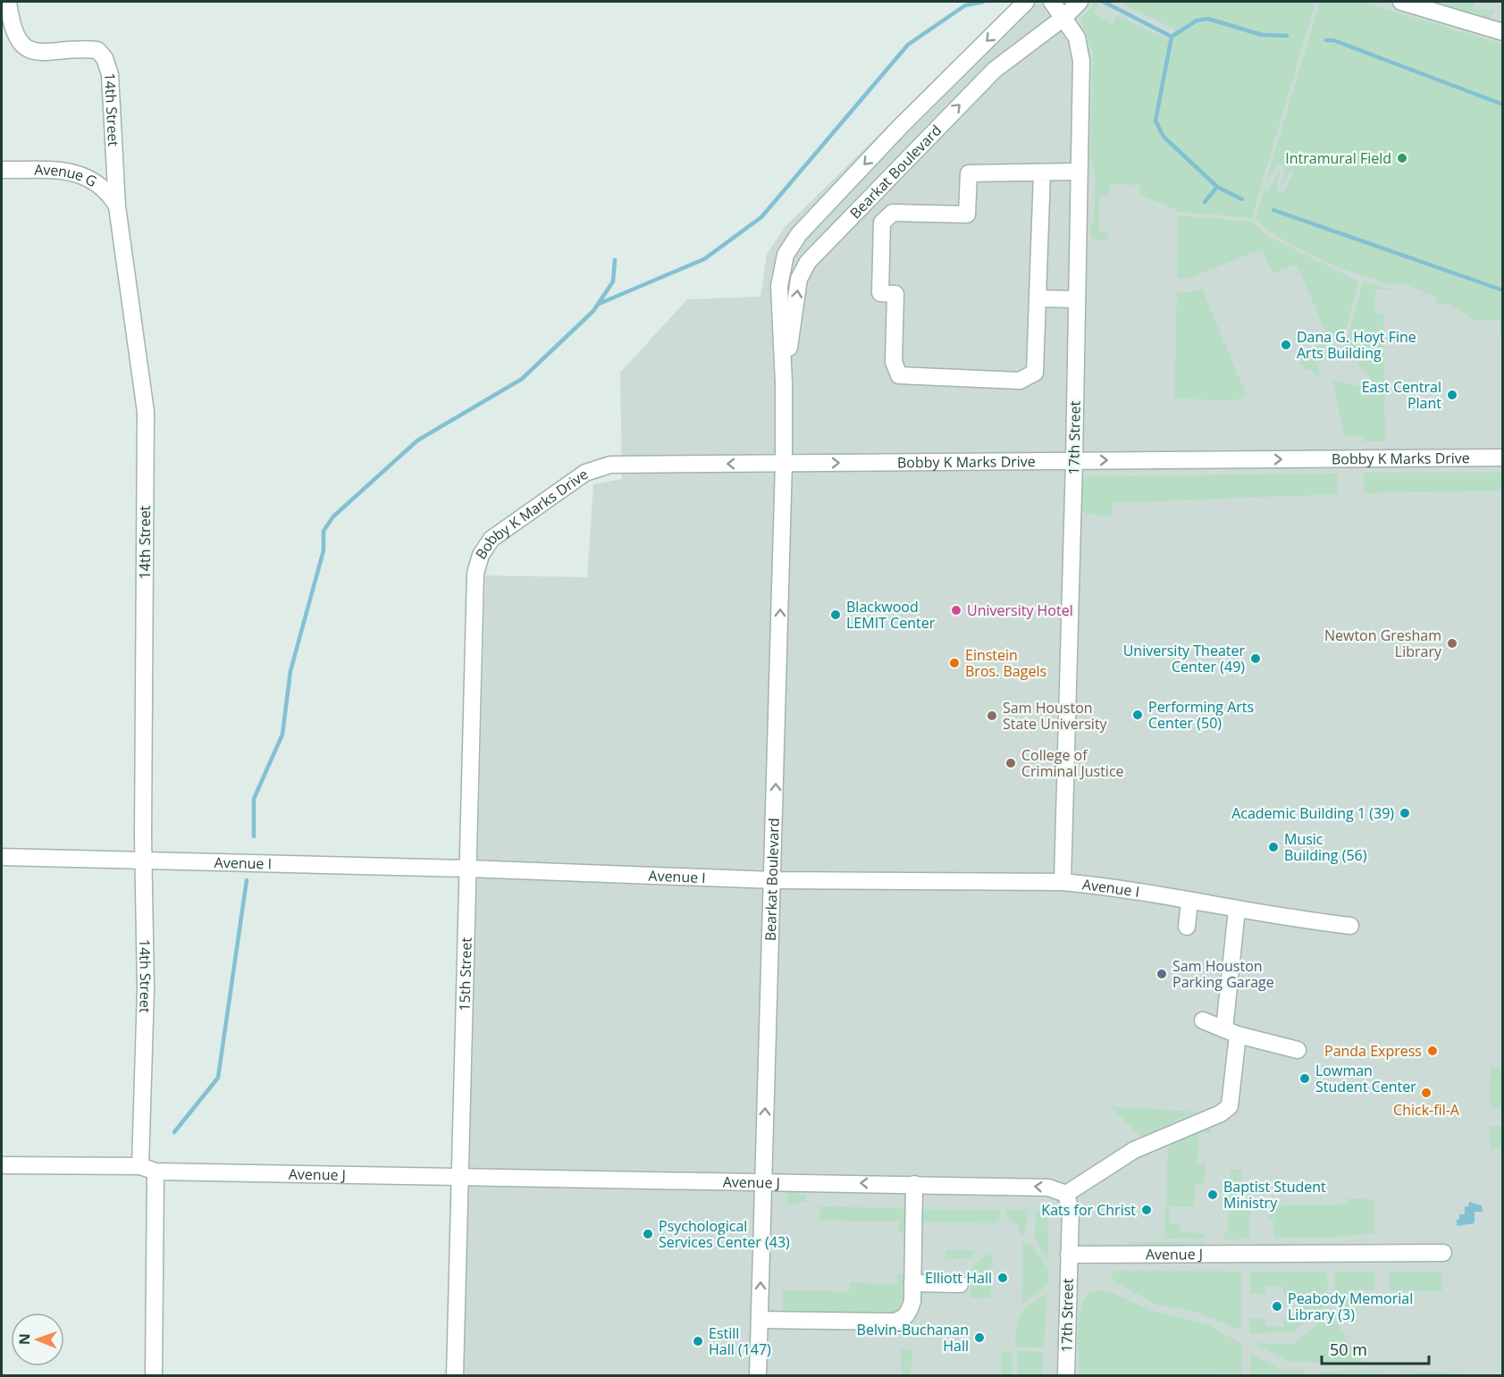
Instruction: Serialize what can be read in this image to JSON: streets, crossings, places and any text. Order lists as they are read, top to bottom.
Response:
{
  "streets": {
    "street": [
      "14th Street",
      "Bearkat Boulevard",
      "Avenue G",
      "17th Street",
      "Bobby K Marks Drive",
      "Avenue I",
      "15th Street",
      "Avenue J"
    ]
  },
  "crossings": [
    ["14th Street", "Avenue G"],
    ["14th Street", "Avenue I"],
    ["14th Street", "Avenue J"],
    ["Bearkat Boulevard", "17th Street"],
    ["Bearkat Boulevard", "Bobby K Marks Drive"],
    ["Bearkat Boulevard", "Avenue I"],
    ["Bearkat Boulevard", "Avenue J"],
    ["17th Street", "Bobby K Marks Drive"],
    ["17th Street", "Avenue I"],
    ["17th Street", "Avenue J"],
    ["Bobby K Marks Drive", "15th Street"],
    ["Avenue I", "15th Street"],
    ["15th Street", "Avenue J"]
  ],
  "places": [
    "Intramural Field",
    "Dana G. Hoyt Fine Arts Building",
    "East Central Plant",
    "University Hotel",
    "Blackwood LEMIT Center",
    "Newton Gresham Library",
    "University Theater Center (49)",
    "Einstein Bros. Bagels",
    "Performing Arts Center (50)",
    "Sam Houston State University",
    "College of Criminal Justice",
    "Academic Building 1 (39)",
    "Music Building (56)",
    "Sam Houston Parking Garage",
    "Panda Express",
    "Lowman Student Center",
    "Chick-fil-A",
    "Baptist Student Ministry",
    "Kats for Christ",
    "Psychological Services Center (43)",
    "Elliott Hall",
    "Peabody Memorial Library (3)",
    "Belvin-Buchanan Hall",
    "Estill Hall (147)"
  ],
  "scale_bar": "50 m",
  "north": "left"
}
